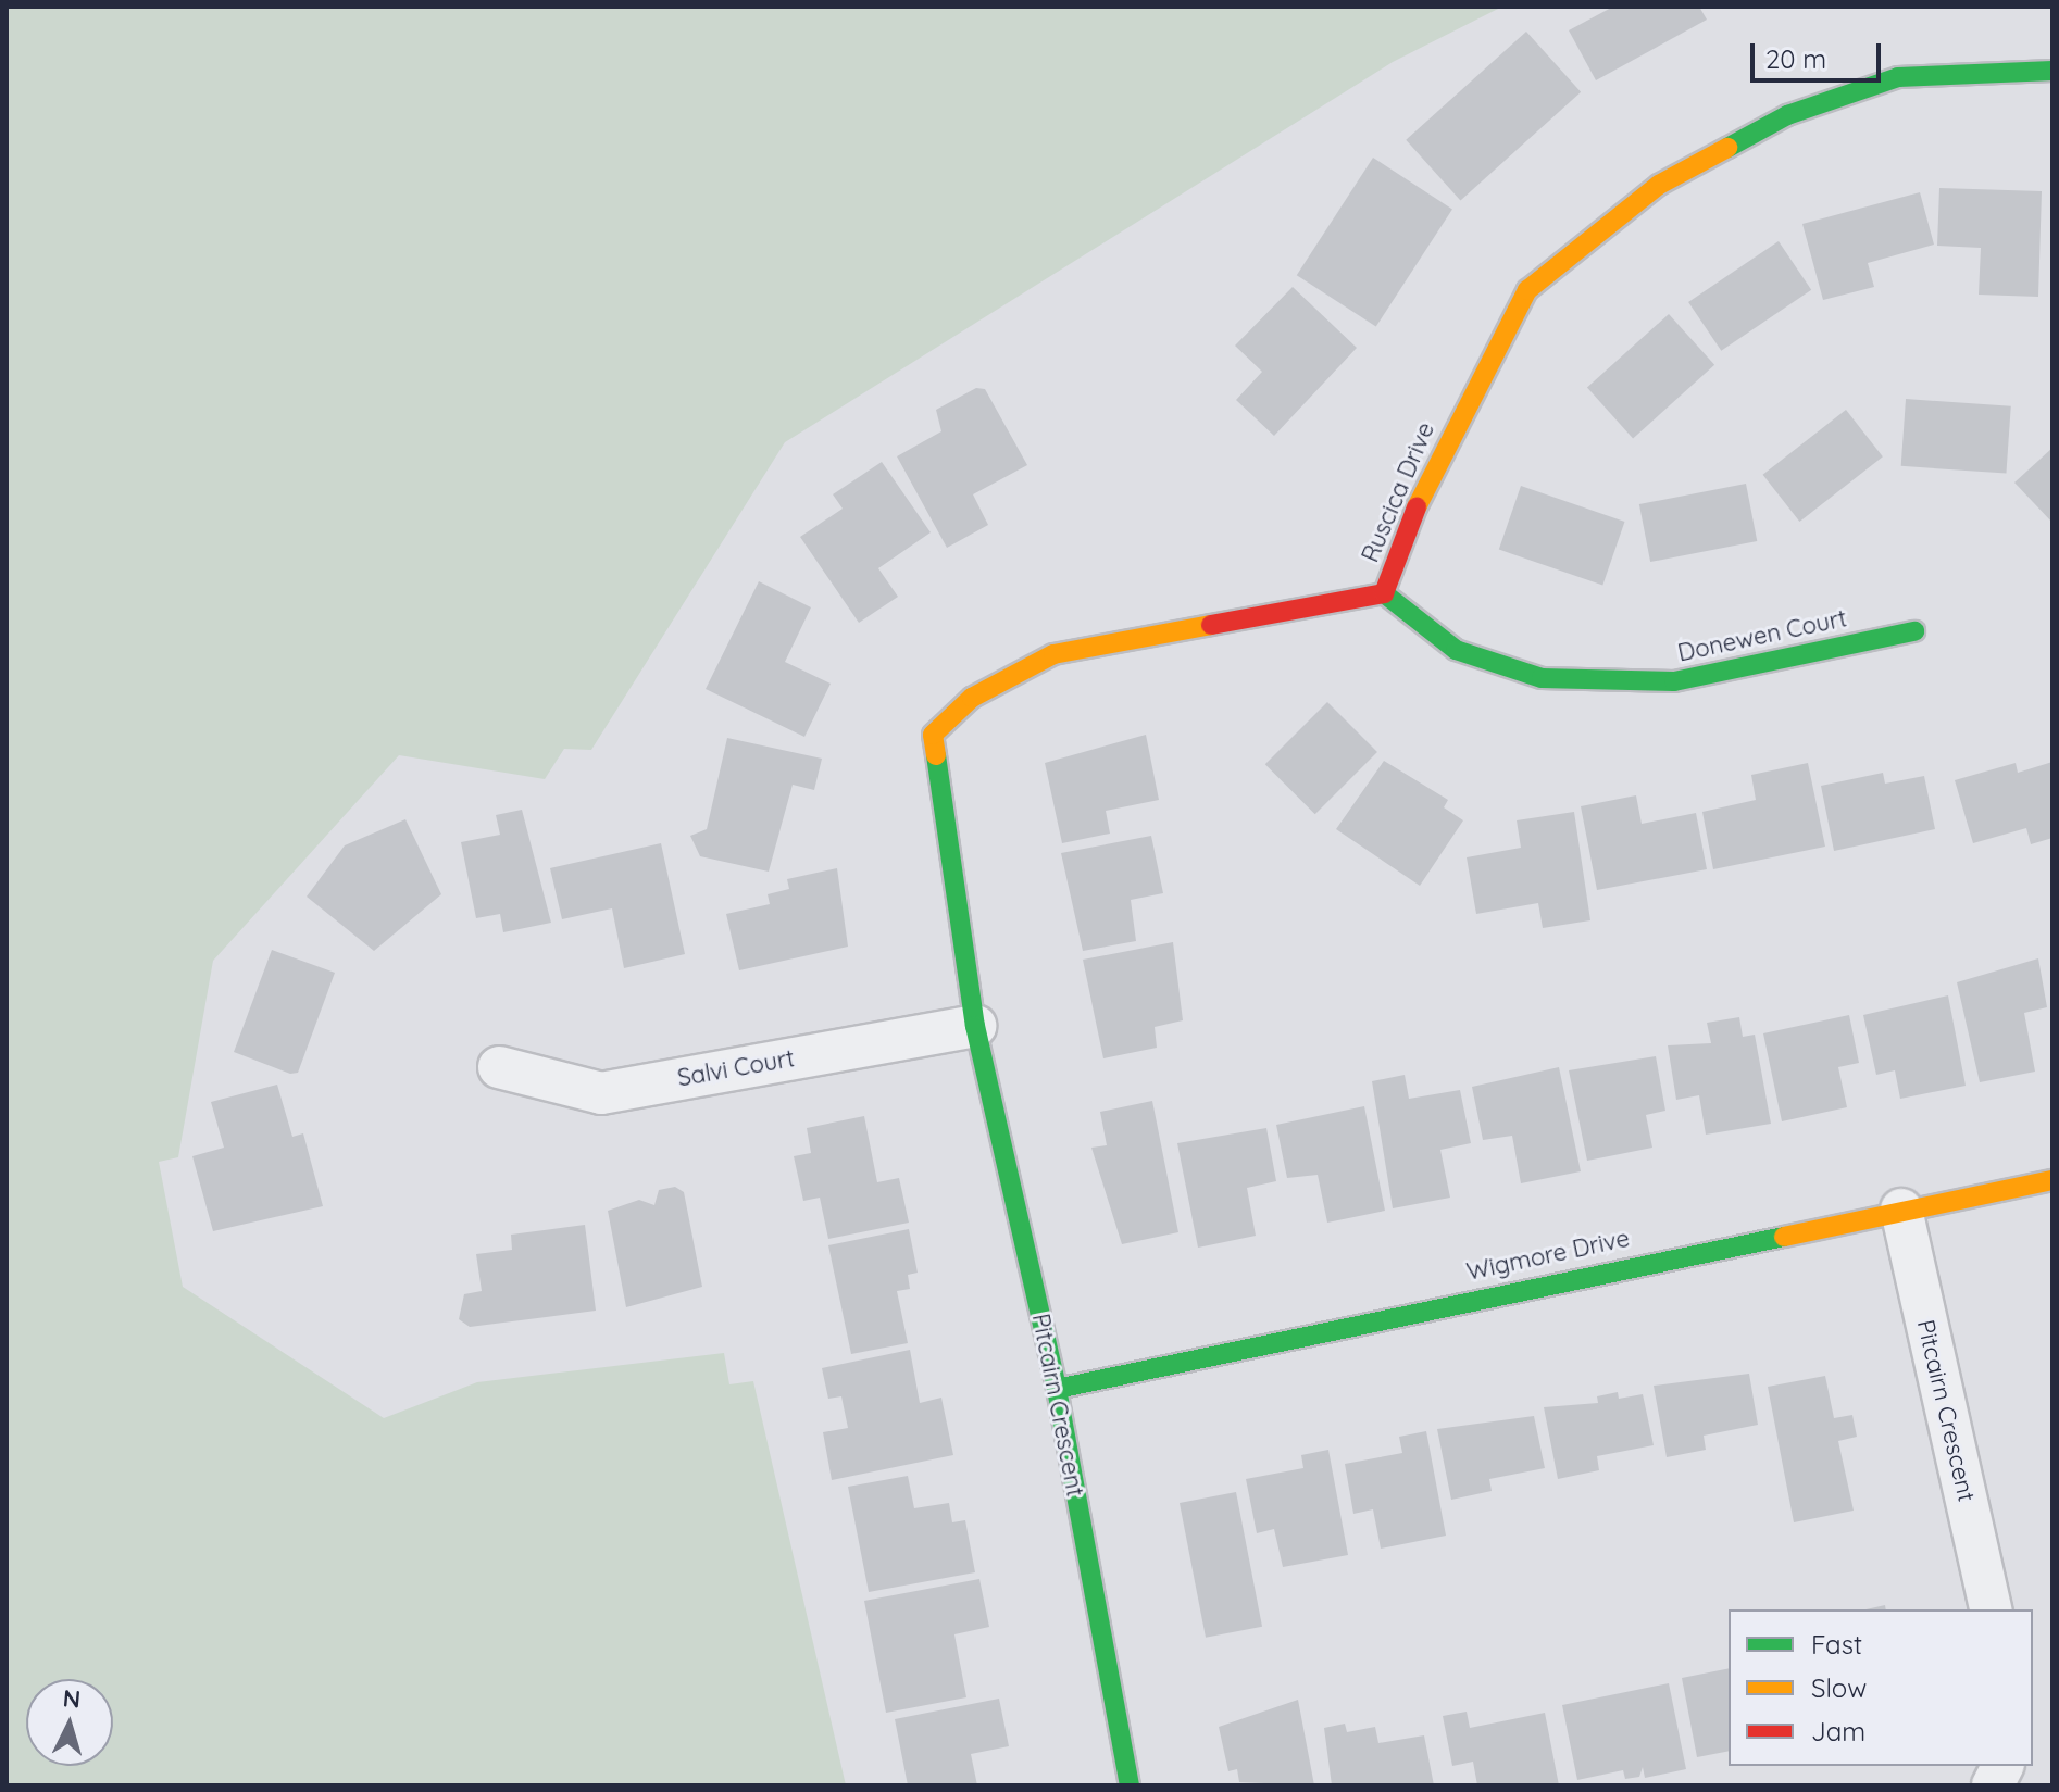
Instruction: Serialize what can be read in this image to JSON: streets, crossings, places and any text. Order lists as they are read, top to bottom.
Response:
{
  "streets": {
    "street": [
      "Ruscica Drive",
      "Donewen Court",
      "Salvi Court",
      "Wigmore Drive",
      "Pitcairn Crescent"
    ]
  },
  "crossings": [
    ["Ruscica Drive", "Donewen Court"],
    ["Ruscica Drive", "Salvi Court"],
    ["Ruscica Drive", "Pitcairn Crescent"],
    ["Salvi Court", "Pitcairn Crescent"],
    ["Wigmore Drive", "Pitcairn Crescent"]
  ],
  "legend": ["Fast", "Slow", "Jam"],
  "scale_bar": "20 m",
  "north": "top"
}
